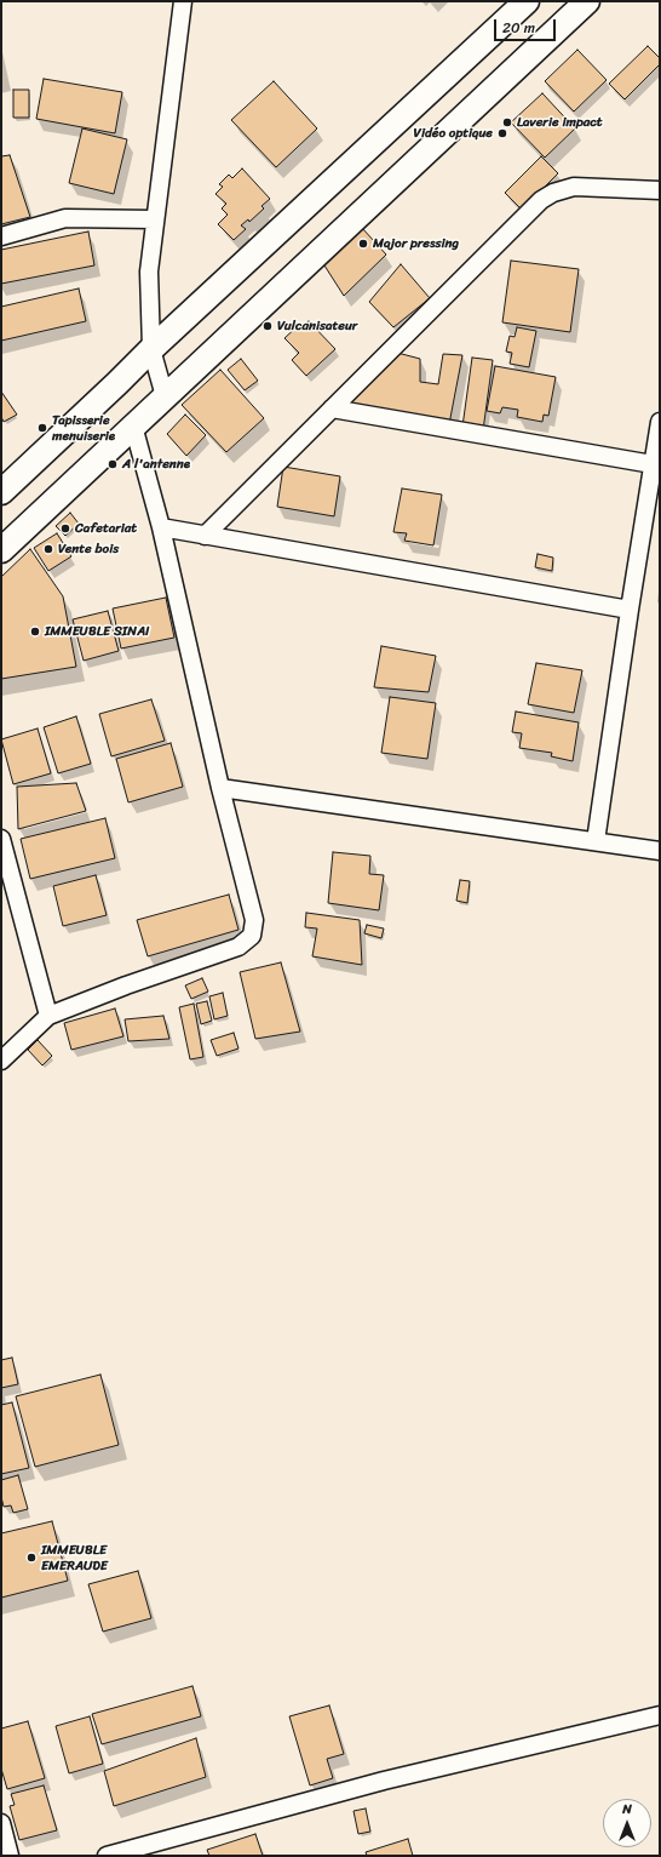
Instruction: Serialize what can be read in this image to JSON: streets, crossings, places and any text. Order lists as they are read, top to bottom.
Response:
{
  "places": [
    "Laverie impact",
    "Vidéo optique",
    "Major pressing",
    "Vulcanisateur",
    "Tapisserie menuiserie",
    "A l'antenne",
    "Cafetariat",
    "Vente bois",
    "IMMEUBLE SINAI",
    "IMMEUBLE EMERAUDE"
  ],
  "scale_bar": "20 m",
  "north": "top"
}
